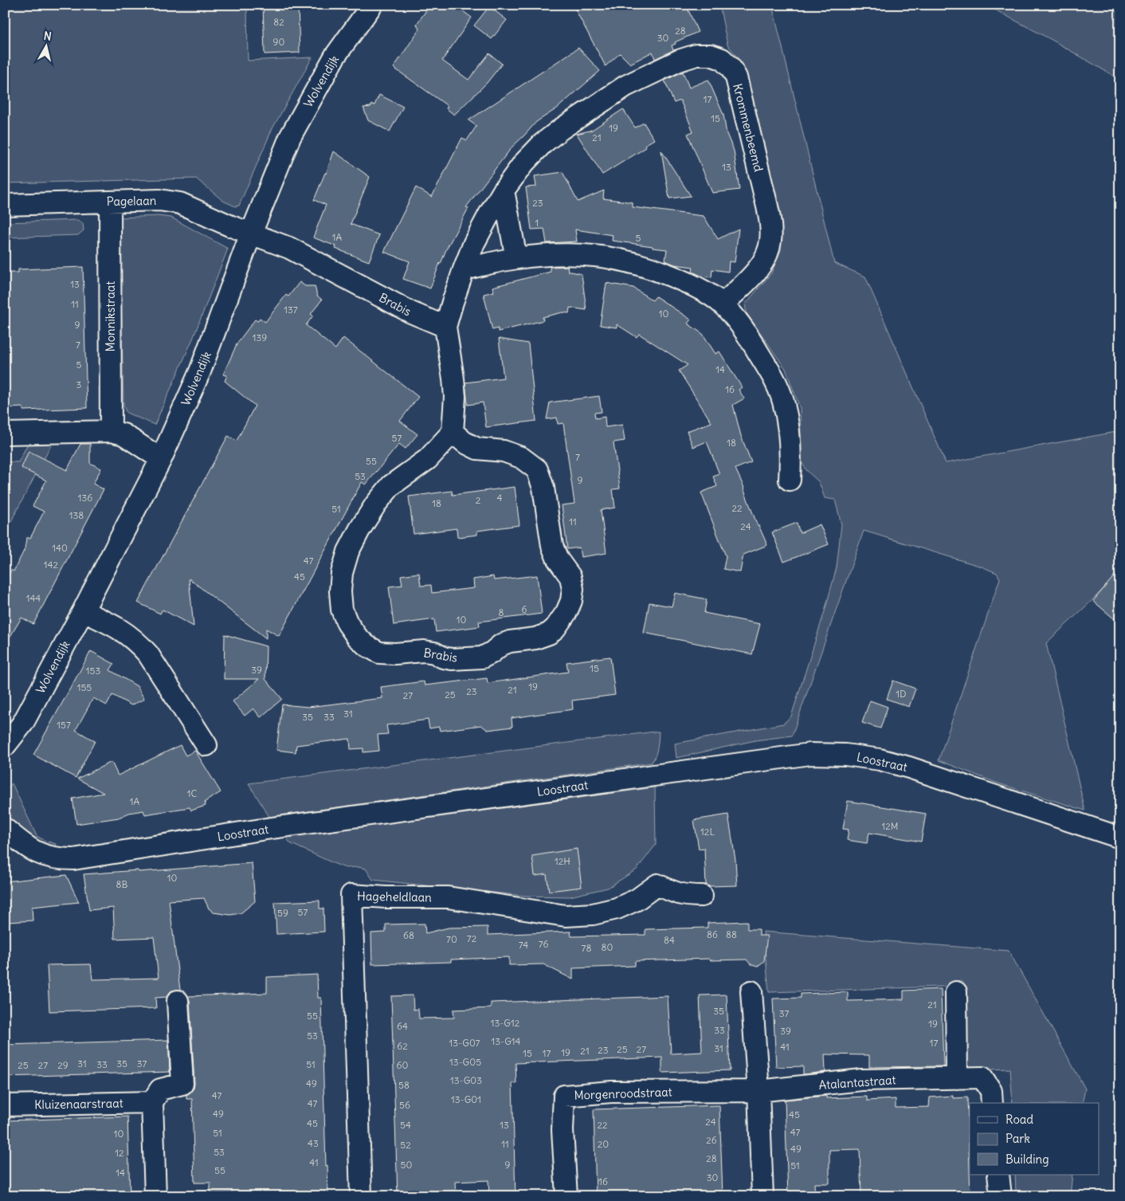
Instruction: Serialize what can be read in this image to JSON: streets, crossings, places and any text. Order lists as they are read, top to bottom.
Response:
{
  "streets": {
    "street": [
      "Wolvendijk",
      "Krommenbeemd",
      "Pagelaan",
      "Brabis",
      "Monnikstraat",
      "Loostraat",
      "Hageheldlaan",
      "Atalantastraat",
      "Morgenroodstraat",
      "Kluizenaarstraat"
    ]
  },
  "crossings": [
    ["Wolvendijk", "Pagelaan"],
    ["Wolvendijk", "Brabis"],
    ["Krommenbeemd", "Brabis"],
    ["Pagelaan", "Brabis"],
    ["Pagelaan", "Monnikstraat"],
    ["Atalantastraat", "Morgenroodstraat"]
  ],
  "house_numbers": [
    "82",
    "28",
    "30",
    "90",
    "17",
    "15",
    "19",
    "21",
    "13",
    "23",
    "1",
    "1A",
    "5",
    "13",
    "11",
    "137",
    "10",
    "9",
    "139",
    "7",
    "5",
    "14",
    "3",
    "16",
    "57",
    "18",
    "7",
    "55",
    "53",
    "9",
    "136",
    "4",
    "2",
    "18",
    "22",
    "51",
    "138",
    "11",
    "24",
    "140",
    "47",
    "142",
    "45",
    "144",
    "6",
    "8",
    "10",
    "15",
    "39",
    "153",
    "19",
    "155",
    "21",
    "23",
    "1D",
    "25",
    "27",
    "31",
    "35",
    "33",
    "157",
    "1C",
    "1A",
    "12M",
    "12L",
    "12H",
    "10",
    "8B",
    "57",
    "59",
    "86",
    "88",
    "68",
    "72",
    "70",
    "84",
    "76",
    "74",
    "80",
    "78",
    "21",
    "35",
    "37",
    "55",
    "13-G12",
    "19",
    "64",
    "33",
    "39",
    "53",
    "13-G14",
    "13-G07",
    "17",
    "62",
    "41",
    "31",
    "25",
    "27",
    "23",
    "21",
    "19",
    "15",
    "17",
    "13-G05",
    "31",
    "35",
    "37",
    "33",
    "51",
    "25",
    "27",
    "29",
    "60",
    "13-G03",
    "49",
    "58",
    "47",
    "13-G01",
    "47",
    "56",
    "49",
    "45",
    "24",
    "45",
    "54",
    "13",
    "22",
    "47",
    "51",
    "10",
    "26",
    "43",
    "11",
    "20",
    "52",
    "49",
    "53",
    "12",
    "28",
    "41",
    "50",
    "9",
    "51",
    "55",
    "14",
    "30",
    "16"
  ],
  "legend": ["Road", "Park", "Building"],
  "north": "top"
}
